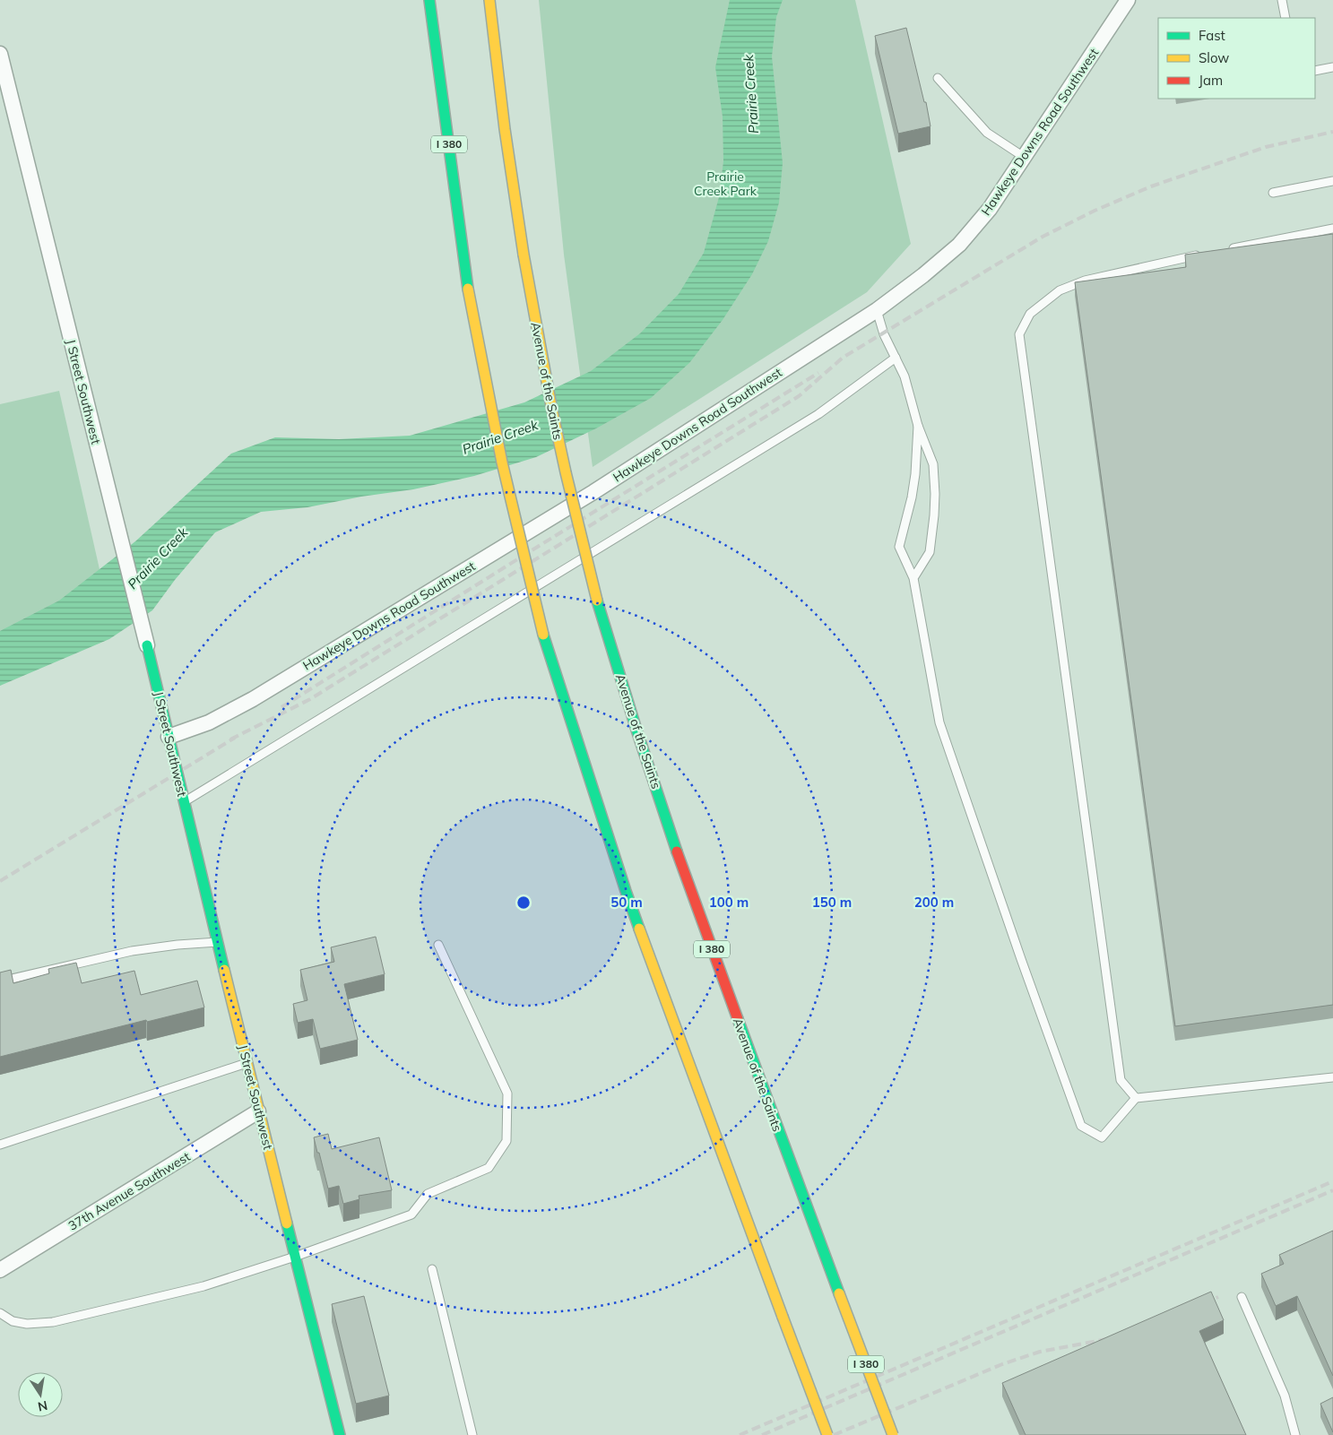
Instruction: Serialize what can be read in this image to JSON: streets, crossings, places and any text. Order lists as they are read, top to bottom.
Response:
{
  "streets": {
    "main road": ["I 380", "Avenue of the Saints", "J Street Southwest"],
    "street": ["Hawkeye Downs Road Southwest", "37th Avenue Southwest"]
  },
  "crossings": [
    ["Hawkeye Downs Road Southwest", "J Street Southwest"],
    ["J Street Southwest", "37th Avenue Southwest"]
  ],
  "water": ["Prairie Creek"],
  "parks": ["Prairie Creek Park"],
  "legend": ["Fast", "Slow", "Jam"],
  "north": "bottom",
  "rings": [
    "50 m",
    "100 m",
    "150 m",
    "200 m"
  ]
}
